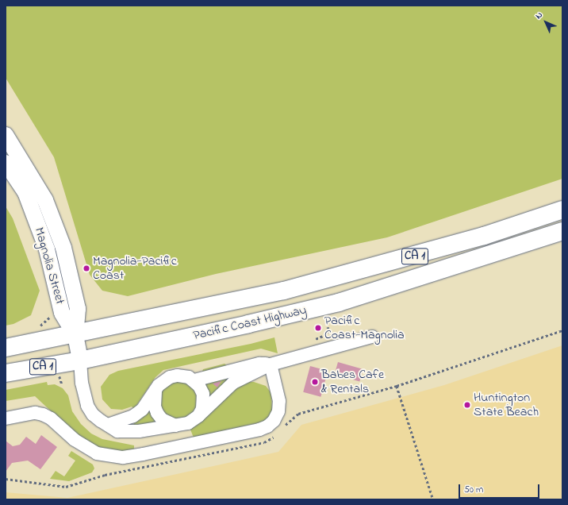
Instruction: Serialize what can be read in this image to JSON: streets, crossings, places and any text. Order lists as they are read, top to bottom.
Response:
{
  "streets": {
    "highway": ["CA 1", "Pacific Coast Highway"],
    "main road": ["Magnolia Street"]
  },
  "crossings": [
    ["Magnolia Street", "Pacific Coast Highway"]
  ],
  "places": [
    "Magnolia-Pacific Coast",
    "Pacific Coast-Magnolia",
    "Babes Cafe & Rentals",
    "Huntington State Beach"
  ],
  "scale_bar": "50 m",
  "north": "top left"
}
